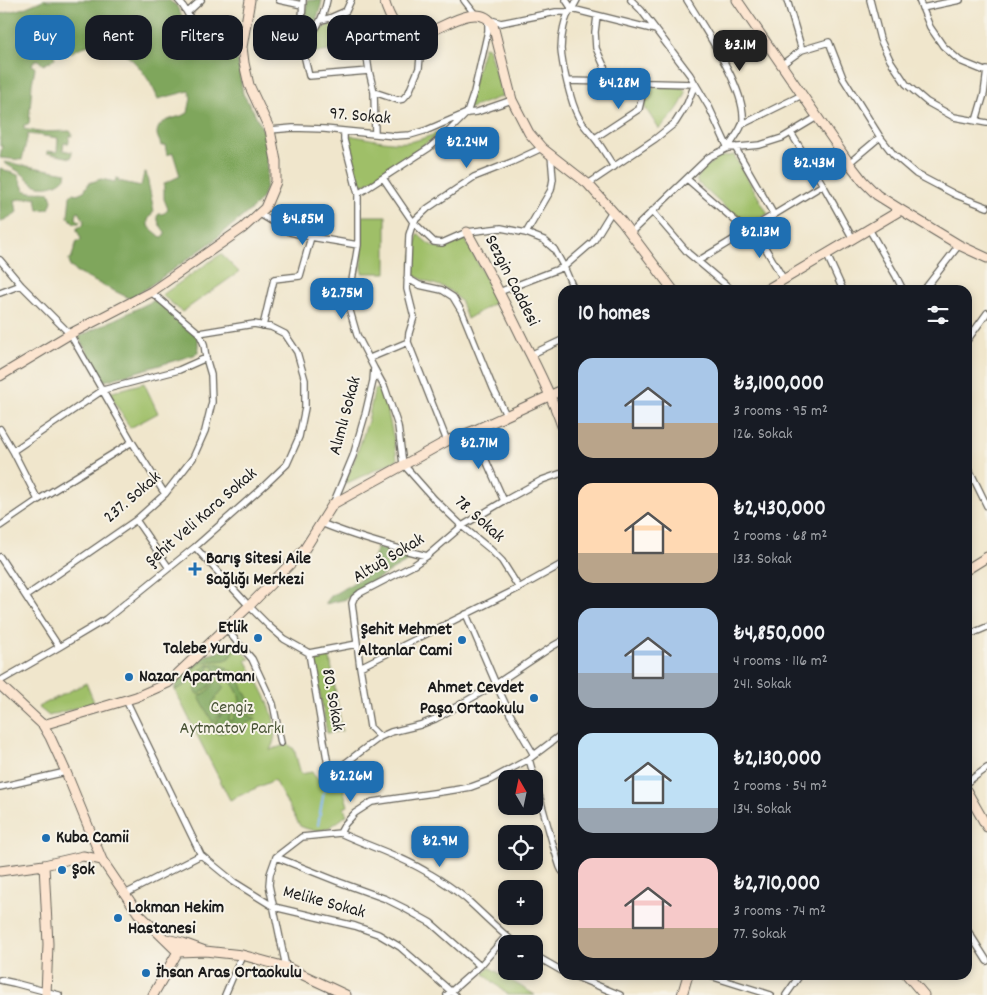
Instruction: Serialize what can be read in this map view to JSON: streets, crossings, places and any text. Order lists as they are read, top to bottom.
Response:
{
  "streets": {
    "street": [
      "97. Sokak",
      "Sezgin Caddesi",
      "Alımlı Sokak",
      "237. Sokak",
      "Şehit Veli Kara Sokak",
      "78. Sokak",
      "Altuğ Sokak",
      "80. Sokak",
      "Melike Sokak"
    ]
  },
  "crossings": [
    ["97. Sokak", "Alımlı Sokak"],
    ["Şehit Veli Kara Sokak", "80. Sokak"],
    ["78. Sokak", "Altuğ Sokak"],
    ["Altuğ Sokak", "80. Sokak"]
  ],
  "parks": ["Cengiz Aytmatov Parkı"],
  "places": {
    "health": ["Barış Sitesi Aile Sağlığı Merkezi"],
    "other": [
      "Etlik Talebe Yurdu",
      "Şehit Mehmet Altanlar Cami",
      "Nazar Apartmanı",
      "Ahmet Cevdet Paşa Ortaokulu",
      "Kuba Camii",
      "Şok",
      "Lokman Hekim Hastanesi",
      "İhsan Aras Ortaokulu"
    ]
  },
  "north": "top",
  "page": {
    "chip": [
      "Buy",
      "Rent",
      "Filters",
      "New",
      "Apartment"
    ],
    "price": [
      "₺3.1M",
      "₺4.28M",
      "₺2.24M",
      "₺2.43M",
      "₺4.85M",
      "₺2.13M",
      "₺2.75M",
      "₺2.71M",
      "₺2.26M",
      "₺2.9M"
    ],
    "heading": "10 homes",
    "list": [
      {
        "name": "₺3,100,000",
        "note": "3 rooms · 95 m² · 126. Sokak"
      },
      {
        "name": "₺2,430,000",
        "note": "2 rooms · 68 m² · 133. Sokak"
      },
      {
        "name": "₺4,850,000",
        "note": "4 rooms · 116 m² · 241. Sokak"
      },
      {
        "name": "₺2,130,000",
        "note": "2 rooms · 54 m² · 134. Sokak"
      },
      {
        "name": "₺2,710,000",
        "note": "3 rooms · 74 m² · 77. Sokak"
      }
    ],
    "map_buttons": ["+", "−"]
  }
}
